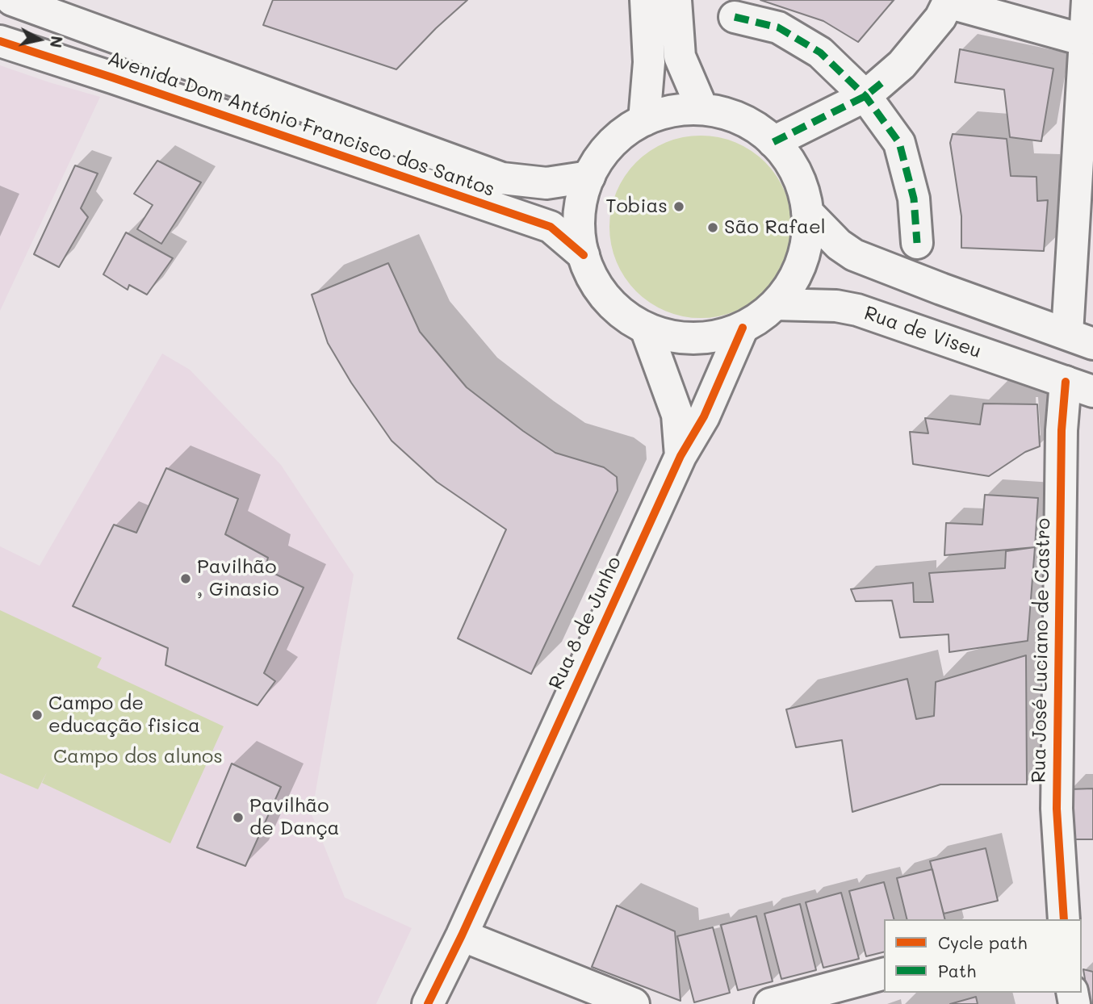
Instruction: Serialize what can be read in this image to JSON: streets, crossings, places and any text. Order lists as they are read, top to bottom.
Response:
{
  "streets": {
    "street": [
      "Avenida Dom António Francisco dos Santos",
      "Rua de Viseu",
      "Rua 8 de Junho",
      "Rua José Luciano de Castro"
    ]
  },
  "crossings": [
    ["Rua de Viseu", "Rua José Luciano de Castro"]
  ],
  "parks": ["Campo dos alunos"],
  "places": [
    "Tobias",
    "São Rafael",
    "Pavilhão , Ginasio",
    "Campo de educação fisica",
    "Pavilhão de Dança"
  ],
  "legend": ["Cycle path", "Path"],
  "north": "right"
}
